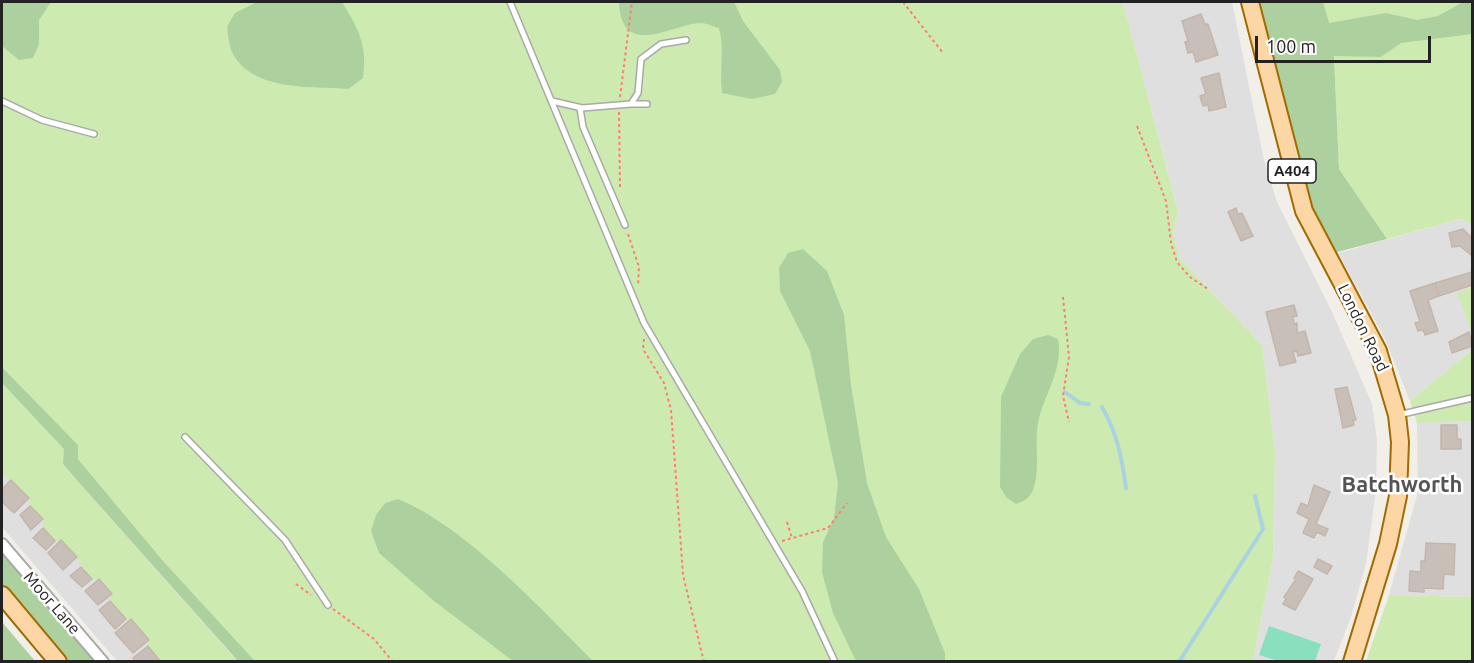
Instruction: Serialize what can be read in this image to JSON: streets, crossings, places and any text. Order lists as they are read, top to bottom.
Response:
{
  "streets": {
    "main road": ["A404", "London Road", "Moor Lane"]
  },
  "districts": ["Batchworth"],
  "scale_bar": "100 m"
}
